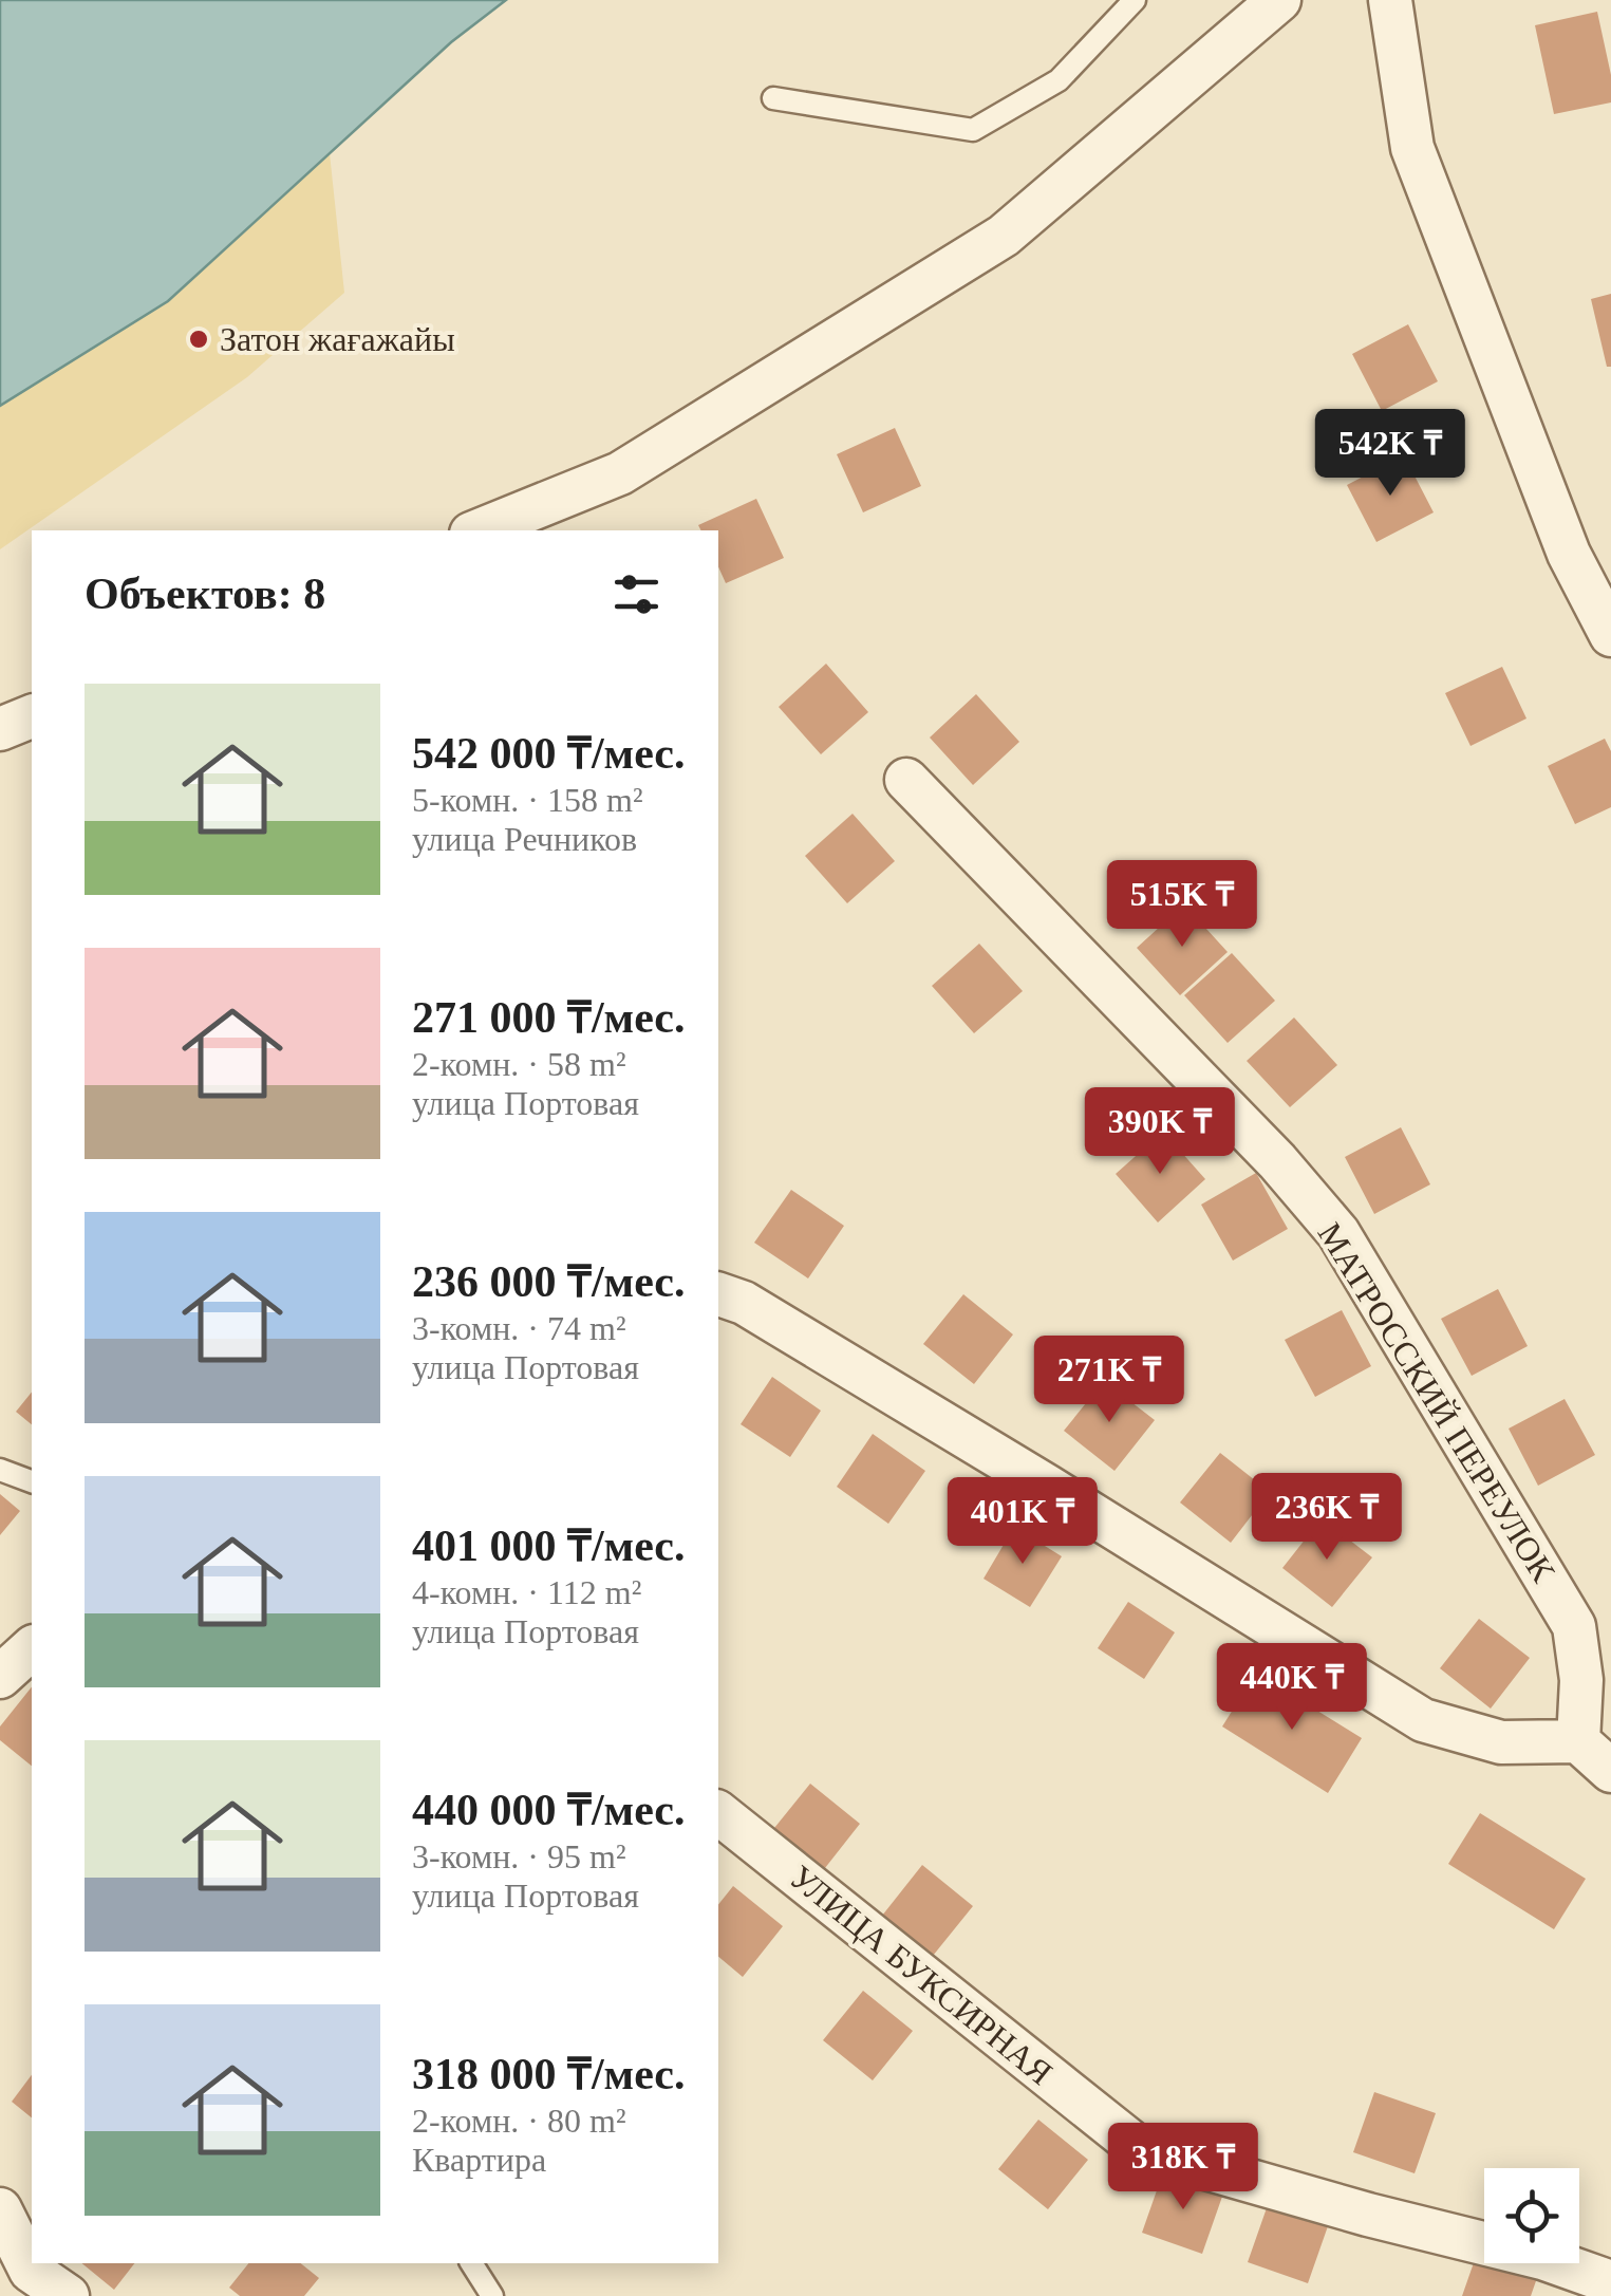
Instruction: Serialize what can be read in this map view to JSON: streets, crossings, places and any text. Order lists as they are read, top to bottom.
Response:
{
  "streets": {
    "street": ["МАТРОССКИЙ ПЕРЕУЛОК", "УЛИЦА БУКСИРНАЯ"]
  },
  "places": ["Затон жағажайы"],
  "page": {
    "price": [
      "542K ₸",
      "515K ₸",
      "390K ₸",
      "271K ₸",
      "236K ₸",
      "401K ₸",
      "440K ₸",
      "318K ₸"
    ],
    "heading": "Объектов: 8",
    "list": [
      {
        "name": "542 000 ₸/мес.",
        "note": "5-комн. · 158 m² · улица Речников"
      },
      {
        "name": "271 000 ₸/мес.",
        "note": "2-комн. · 58 m² · улица Портовая"
      },
      {
        "name": "236 000 ₸/мес.",
        "note": "3-комн. · 74 m² · улица Портовая"
      },
      {
        "name": "401 000 ₸/мес.",
        "note": "4-комн. · 112 m² · улица Портовая"
      },
      {
        "name": "440 000 ₸/мес.",
        "note": "3-комн. · 95 m² · улица Портовая"
      },
      {
        "name": "318 000 ₸/мес.",
        "note": "2-комн. · 80 m² · Квартира"
      }
    ]
  }
}
